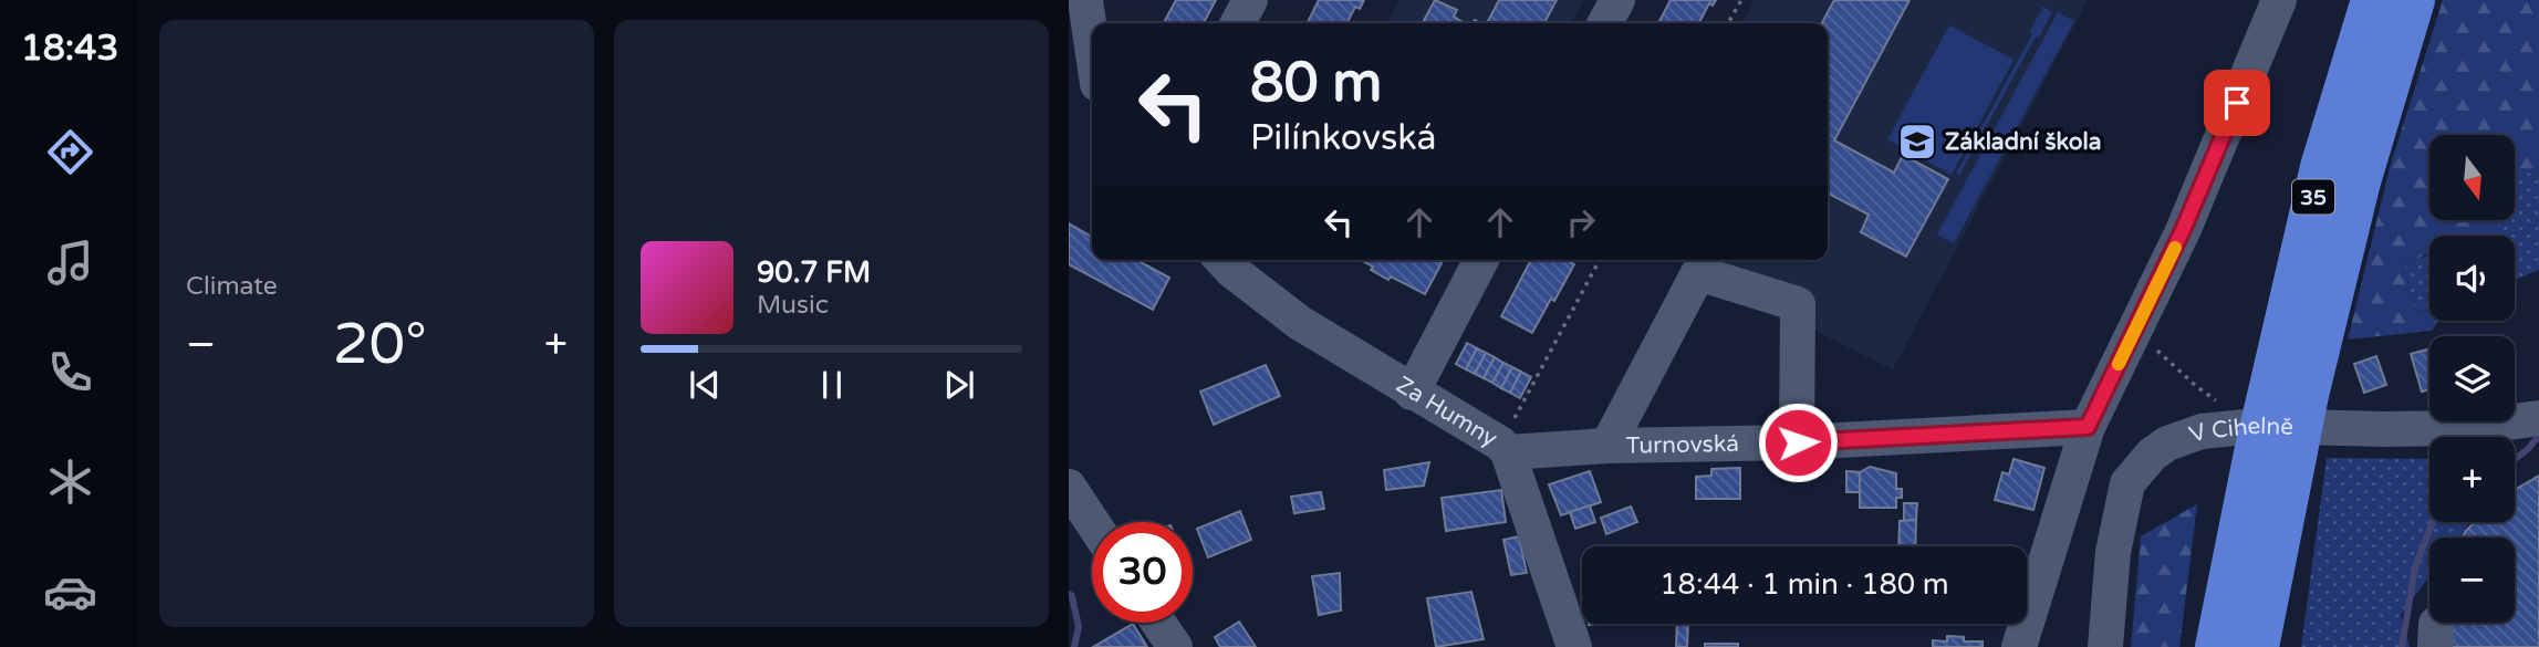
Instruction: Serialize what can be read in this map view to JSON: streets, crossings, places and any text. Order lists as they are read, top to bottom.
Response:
{
  "streets": {
    "highway": ["35"],
    "street": ["Za Humny", "V Cihelně", "Turnovská"]
  },
  "crossings": [
    ["35", "V Cihelně"],
    ["Za Humny", "Turnovská"]
  ],
  "places": {
    "school or university": ["Základní škola"]
  },
  "north": "bottom",
  "page": {
    "tabs": "18:43",
    "tile": "Climate",
    "turn": ["80 m", "Pilínkovská"],
    "map_buttons": ["+", "−"],
    "song": ["90.7 FM", "Music"],
    "heat": ["−", "20°", "+"],
    "limit": "30",
    "trip": "18:44 · 1 min · 180 m"
  }
}
